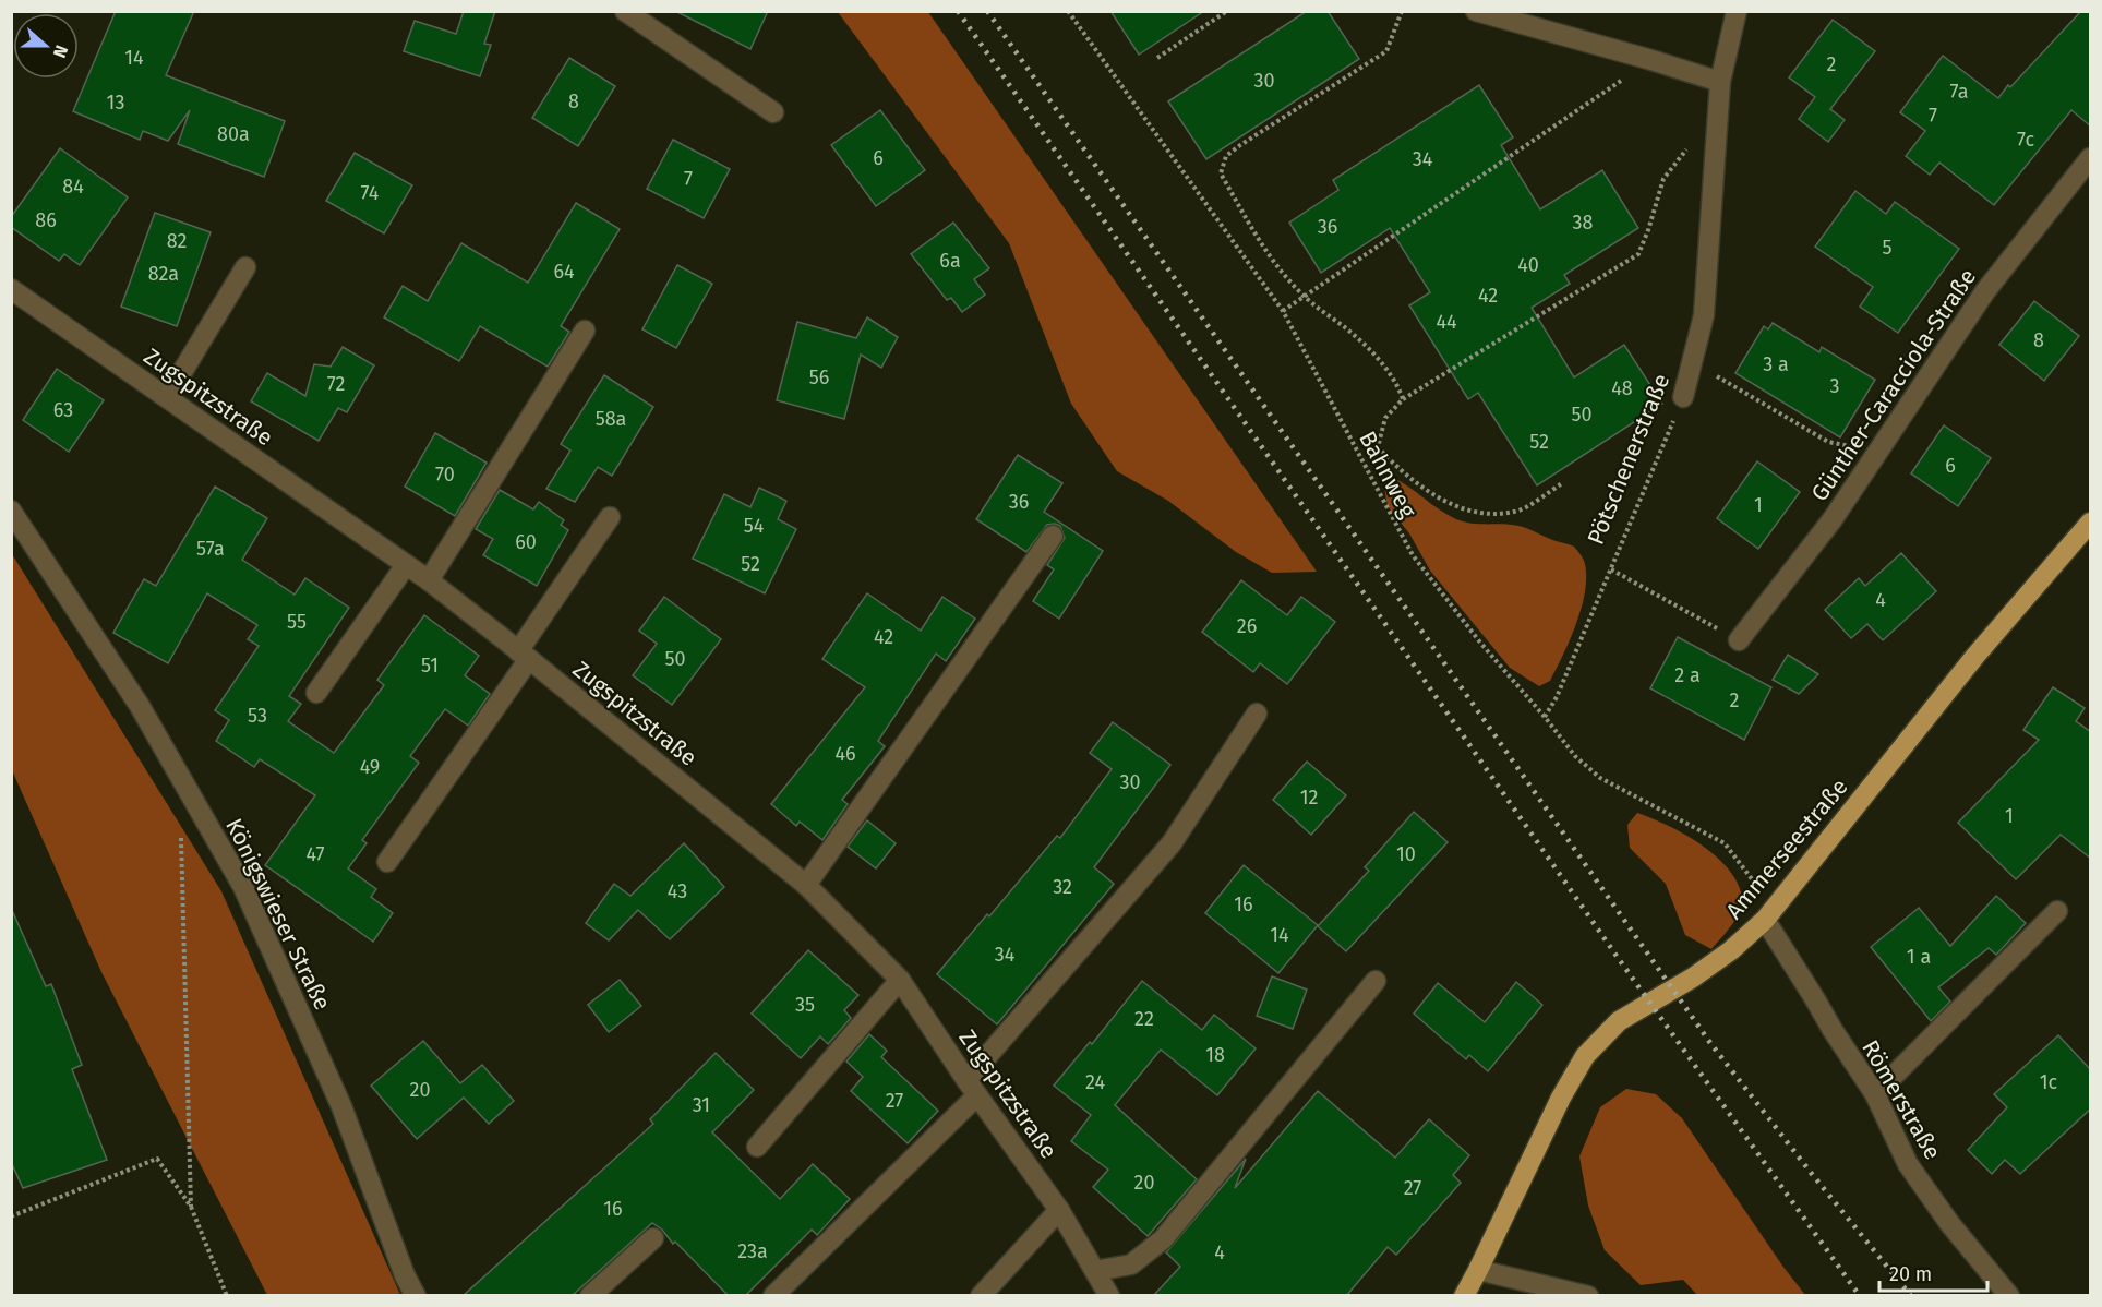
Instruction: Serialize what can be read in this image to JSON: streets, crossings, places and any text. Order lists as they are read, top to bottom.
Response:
{
  "streets": {
    "main road": ["Ammerseestraße"],
    "street": [
      "Günther-Caracciola-Straße",
      "Zugspitzstraße",
      "Pötschenerstraße",
      "Königswieser Straße",
      "Römerstraße"
    ],
    "path": ["Bahnweg"]
  },
  "crossings": [
    ["Pötschenerstraße", "Bahnweg"],
    ["Ammerseestraße", "Römerstraße"]
  ],
  "house_numbers": [
    "14",
    "2",
    "30",
    "7a",
    "8",
    "13",
    "7",
    "80a",
    "7c",
    "6",
    "34",
    "7",
    "84",
    "74",
    "86",
    "38",
    "36",
    "82",
    "5",
    "6a",
    "40",
    "64",
    "82a",
    "42",
    "44",
    "8",
    "3 a",
    "56",
    "72",
    "3",
    "48",
    "63",
    "50",
    "58a",
    "52",
    "6",
    "70",
    "36",
    "1",
    "54",
    "60",
    "57a",
    "52",
    "4",
    "55",
    "26",
    "42",
    "50",
    "51",
    "2 a",
    "2",
    "53",
    "46",
    "49",
    "30",
    "12",
    "1",
    "47",
    "10",
    "32",
    "43",
    "16",
    "14",
    "34",
    "1 a",
    "35",
    "22",
    "18",
    "24",
    "1c",
    "20",
    "27",
    "31",
    "20",
    "27",
    "16",
    "23a",
    "4"
  ],
  "scale_bar": "20 m",
  "north": "right"
}
